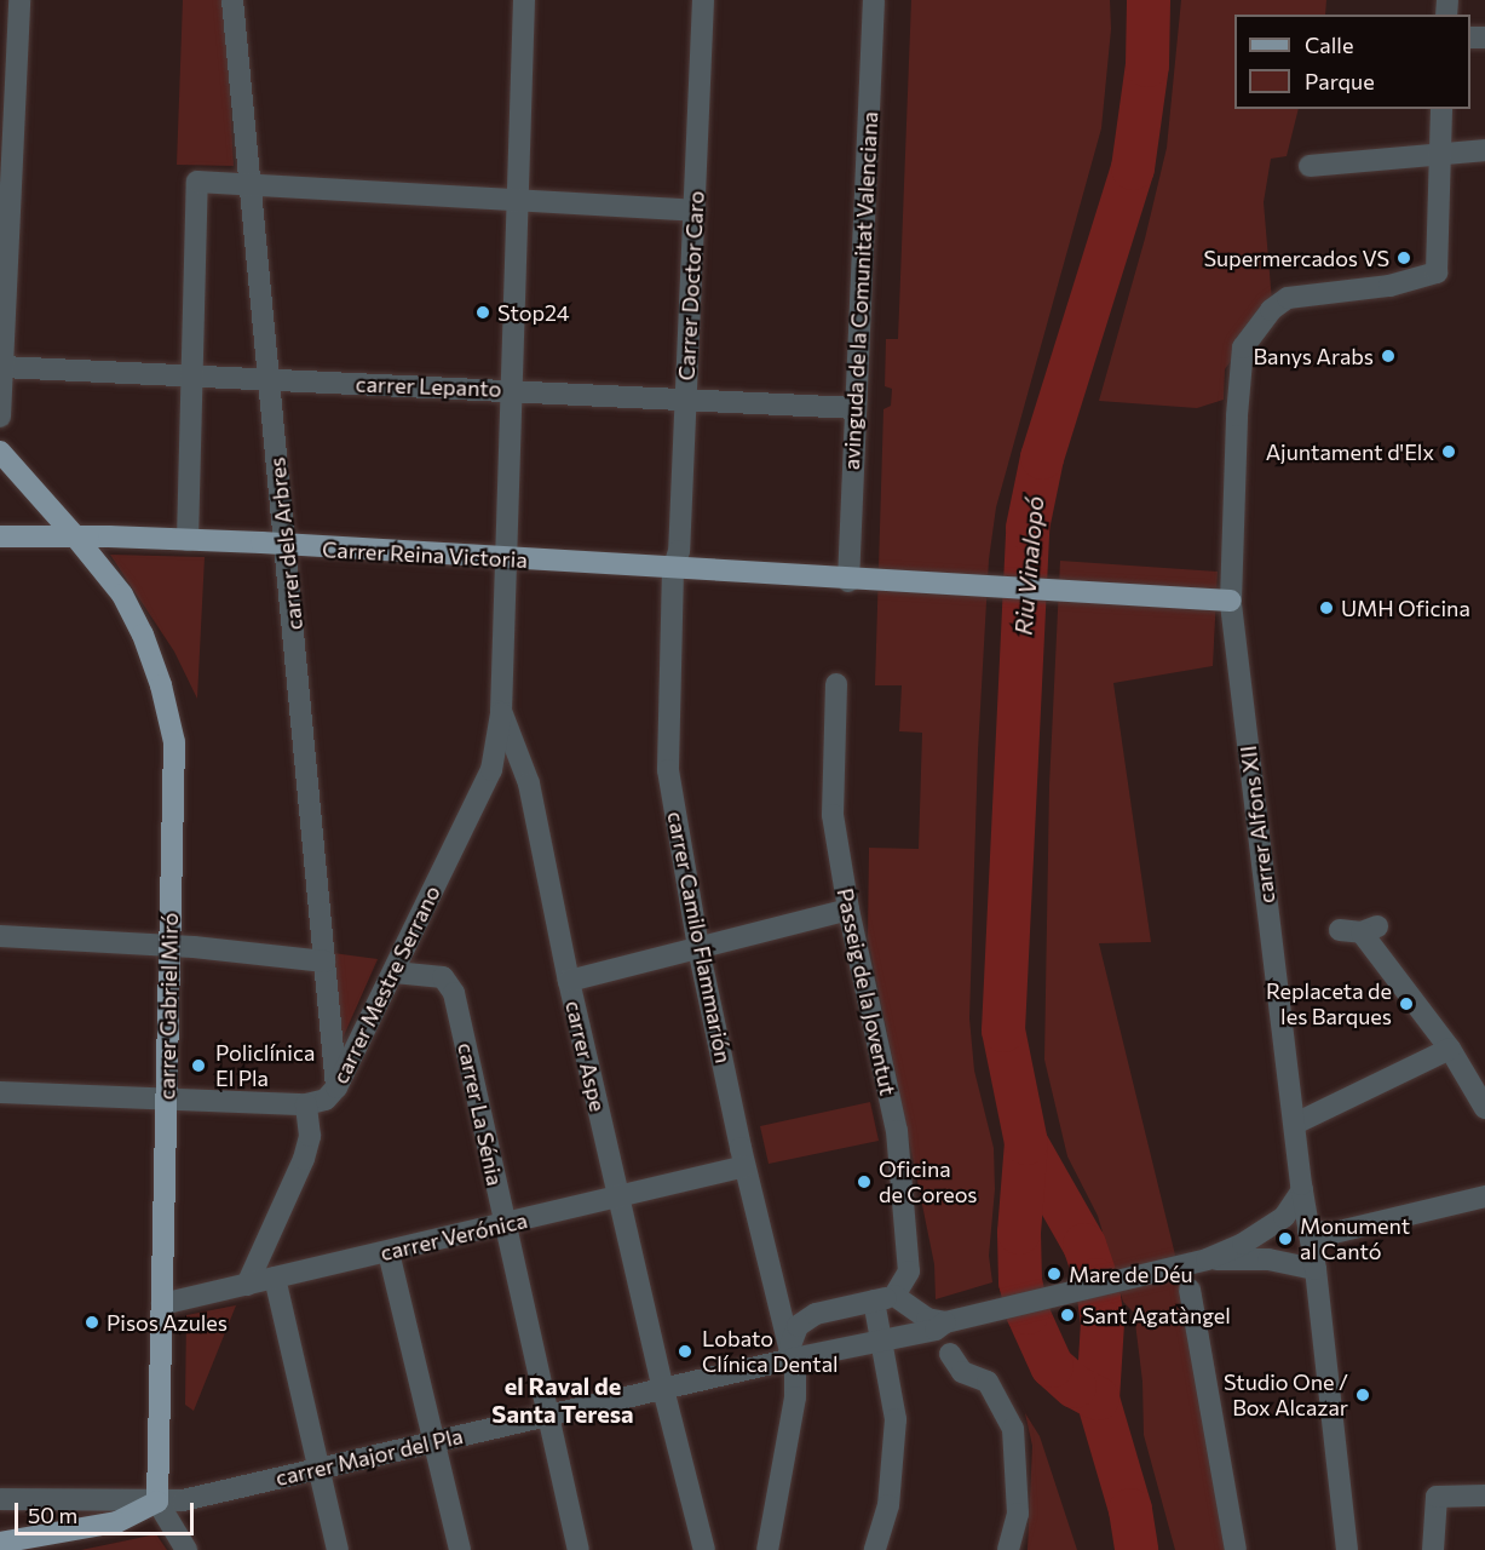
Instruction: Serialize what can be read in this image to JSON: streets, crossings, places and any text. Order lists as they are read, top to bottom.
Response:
{
  "streets": {
    "main road": ["Carrer Reina Victoria", "carrer Gabriel Miró"],
    "street": [
      "Carrer Doctor Caro",
      "avinguda de la Comunitat Valenciana",
      "carrer Lepanto",
      "carrer dels Arbres",
      "carrer Alfons XII",
      "carrer Camilo Flammarión",
      "carrer Mestre Serrano",
      "Passeig de la Joventut",
      "carrer Aspe",
      "carrer La Sénia",
      "carrer Verónica",
      "carrer Major del Pla"
    ]
  },
  "crossings": [
    ["Carrer Doctor Caro", "carrer Lepanto"],
    ["Carrer Doctor Caro", "Carrer Reina Victoria"],
    ["Carrer Doctor Caro", "carrer Camilo Flammarión"],
    ["avinguda de la Comunitat Valenciana", "carrer Lepanto"],
    ["avinguda de la Comunitat Valenciana", "Carrer Reina Victoria"],
    ["carrer Lepanto", "carrer dels Arbres"],
    ["carrer Lepanto", "carrer Aspe"],
    ["carrer dels Arbres", "Carrer Reina Victoria"],
    ["carrer dels Arbres", "carrer Mestre Serrano"],
    ["Carrer Reina Victoria", "carrer Alfons XII"],
    ["Carrer Reina Victoria", "carrer Camilo Flammarión"],
    ["Carrer Reina Victoria", "carrer Gabriel Miró"],
    ["Carrer Reina Victoria", "carrer Aspe"],
    ["carrer Camilo Flammarión", "carrer Verónica"],
    ["carrer Camilo Flammarión", "carrer Major del Pla"],
    ["carrer Mestre Serrano", "carrer Aspe"],
    ["carrer Mestre Serrano", "carrer La Sénia"],
    ["carrer Gabriel Miró", "carrer Verónica"],
    ["carrer Gabriel Miró", "carrer Major del Pla"],
    ["carrer Aspe", "carrer Verónica"],
    ["carrer Aspe", "carrer Major del Pla"],
    ["carrer La Sénia", "carrer Verónica"],
    ["carrer La Sénia", "carrer Major del Pla"]
  ],
  "districts": ["el Raval de Santa Teresa"],
  "water": ["Riu Vinalopó"],
  "places": [
    "Supermercados VS",
    "Stop24",
    "Banys Arabs",
    "Ajuntament d'Elx",
    "UMH Oficina",
    "Replaceta de les Barques",
    "Policlínica El Pla",
    "Oficina de Coreos",
    "Monument al Cantó",
    "Mare de Déu",
    "Sant Agatàngel",
    "Pisos Azules",
    "Lobato Clínica Dental",
    "Studio One / Box Alcazar"
  ],
  "legend": ["Calle", "Parque"],
  "scale_bar": "50 m"
}
